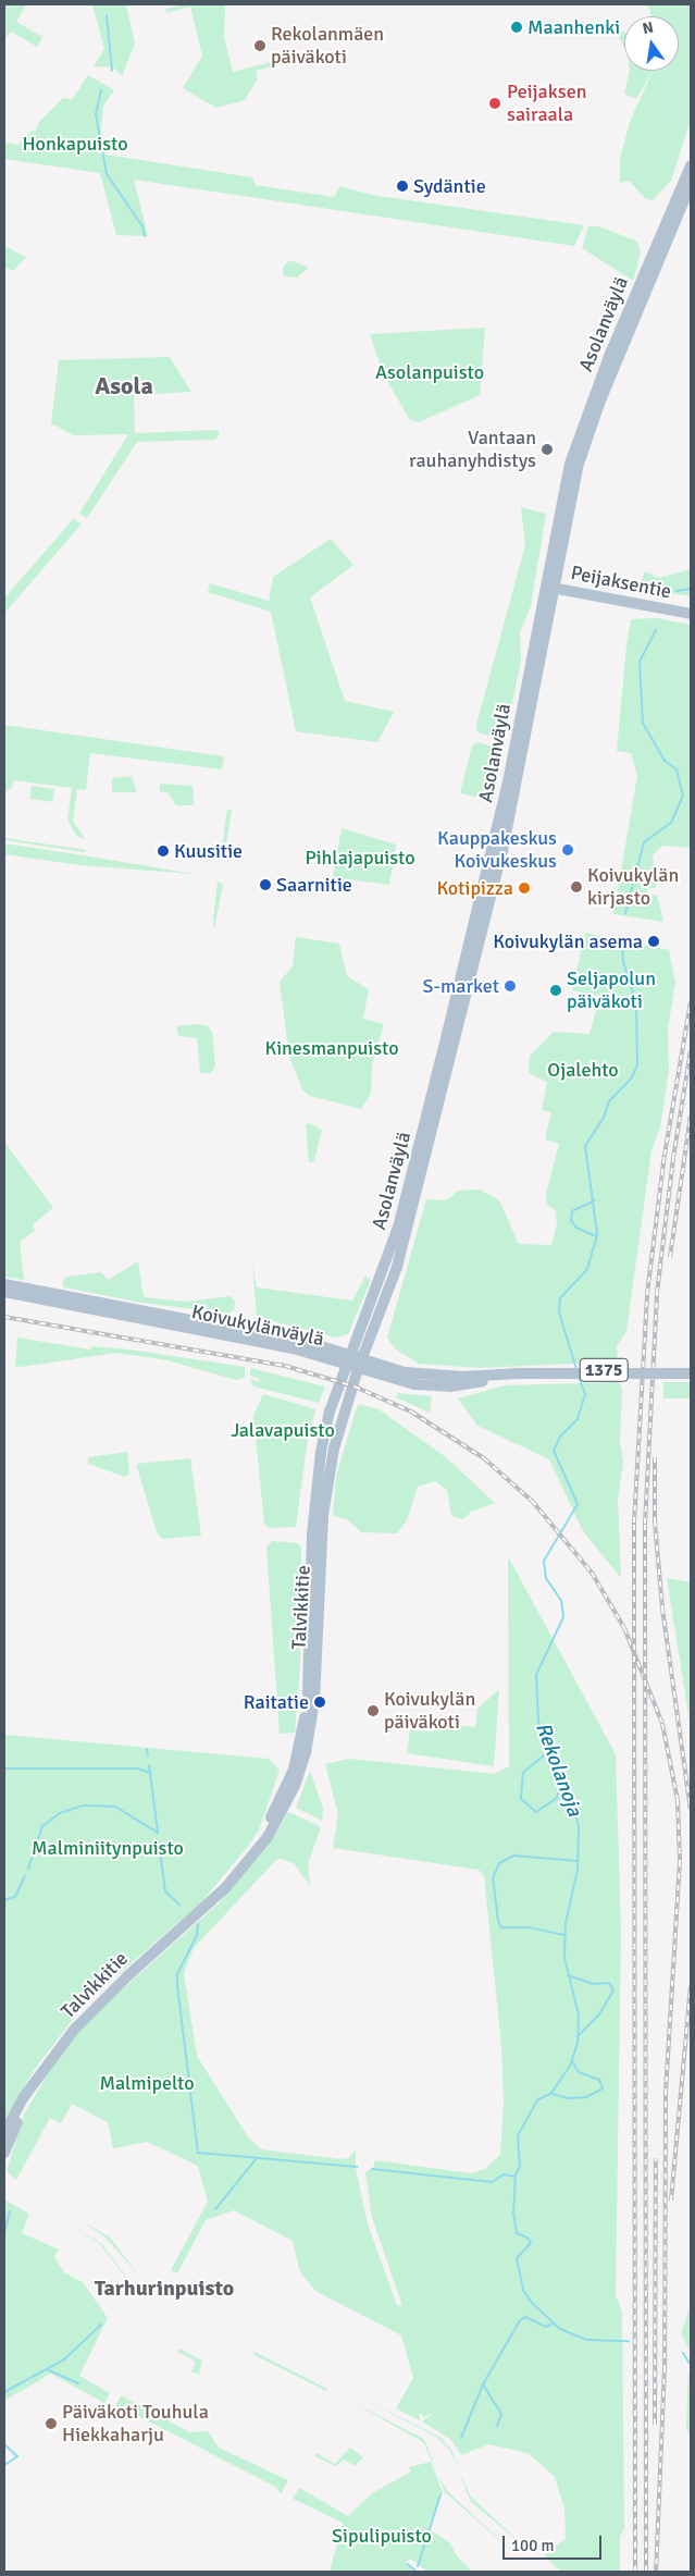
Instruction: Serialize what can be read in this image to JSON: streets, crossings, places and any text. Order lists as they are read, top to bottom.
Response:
{
  "streets": {
    "main road": [
      "Asolanväylä",
      "Peijaksentie",
      "Koivukylänväylä",
      "1375",
      "Talvikkitie"
    ]
  },
  "crossings": [
    ["Asolanväylä", "Peijaksentie"],
    ["Asolanväylä", "Koivukylänväylä"],
    ["Asolanväylä", "Talvikkitie"],
    ["Koivukylänväylä", "Talvikkitie"]
  ],
  "districts": ["Asola", "Tarhurinpuisto"],
  "water": ["Rekolanoja"],
  "parks": [
    "Honkapuisto",
    "Asolanpuisto",
    "Pihlajapuisto",
    "Kinesmanpuisto",
    "Ojalehto",
    "Jalavapuisto",
    "Malminiitynpuisto",
    "Malmipelto",
    "Sipulipuisto"
  ],
  "places": [
    "Maanhenki",
    "Rekolanmäen päiväkoti",
    "Peijaksen sairaala",
    "Sydäntie",
    "Vantaan rauhanyhdistys",
    "Kauppakeskus Koivukeskus",
    "Kuusitie",
    "Saarnitie",
    "Koivukylän kirjasto",
    "Kotipizza",
    "Koivukylän asema",
    "S-market",
    "Seljapolun päiväkoti",
    "Raitatie",
    "Koivukylän päiväkoti",
    "Päiväkoti Touhula Hiekkaharju"
  ],
  "scale_bar": "100 m",
  "north": "top"
}
